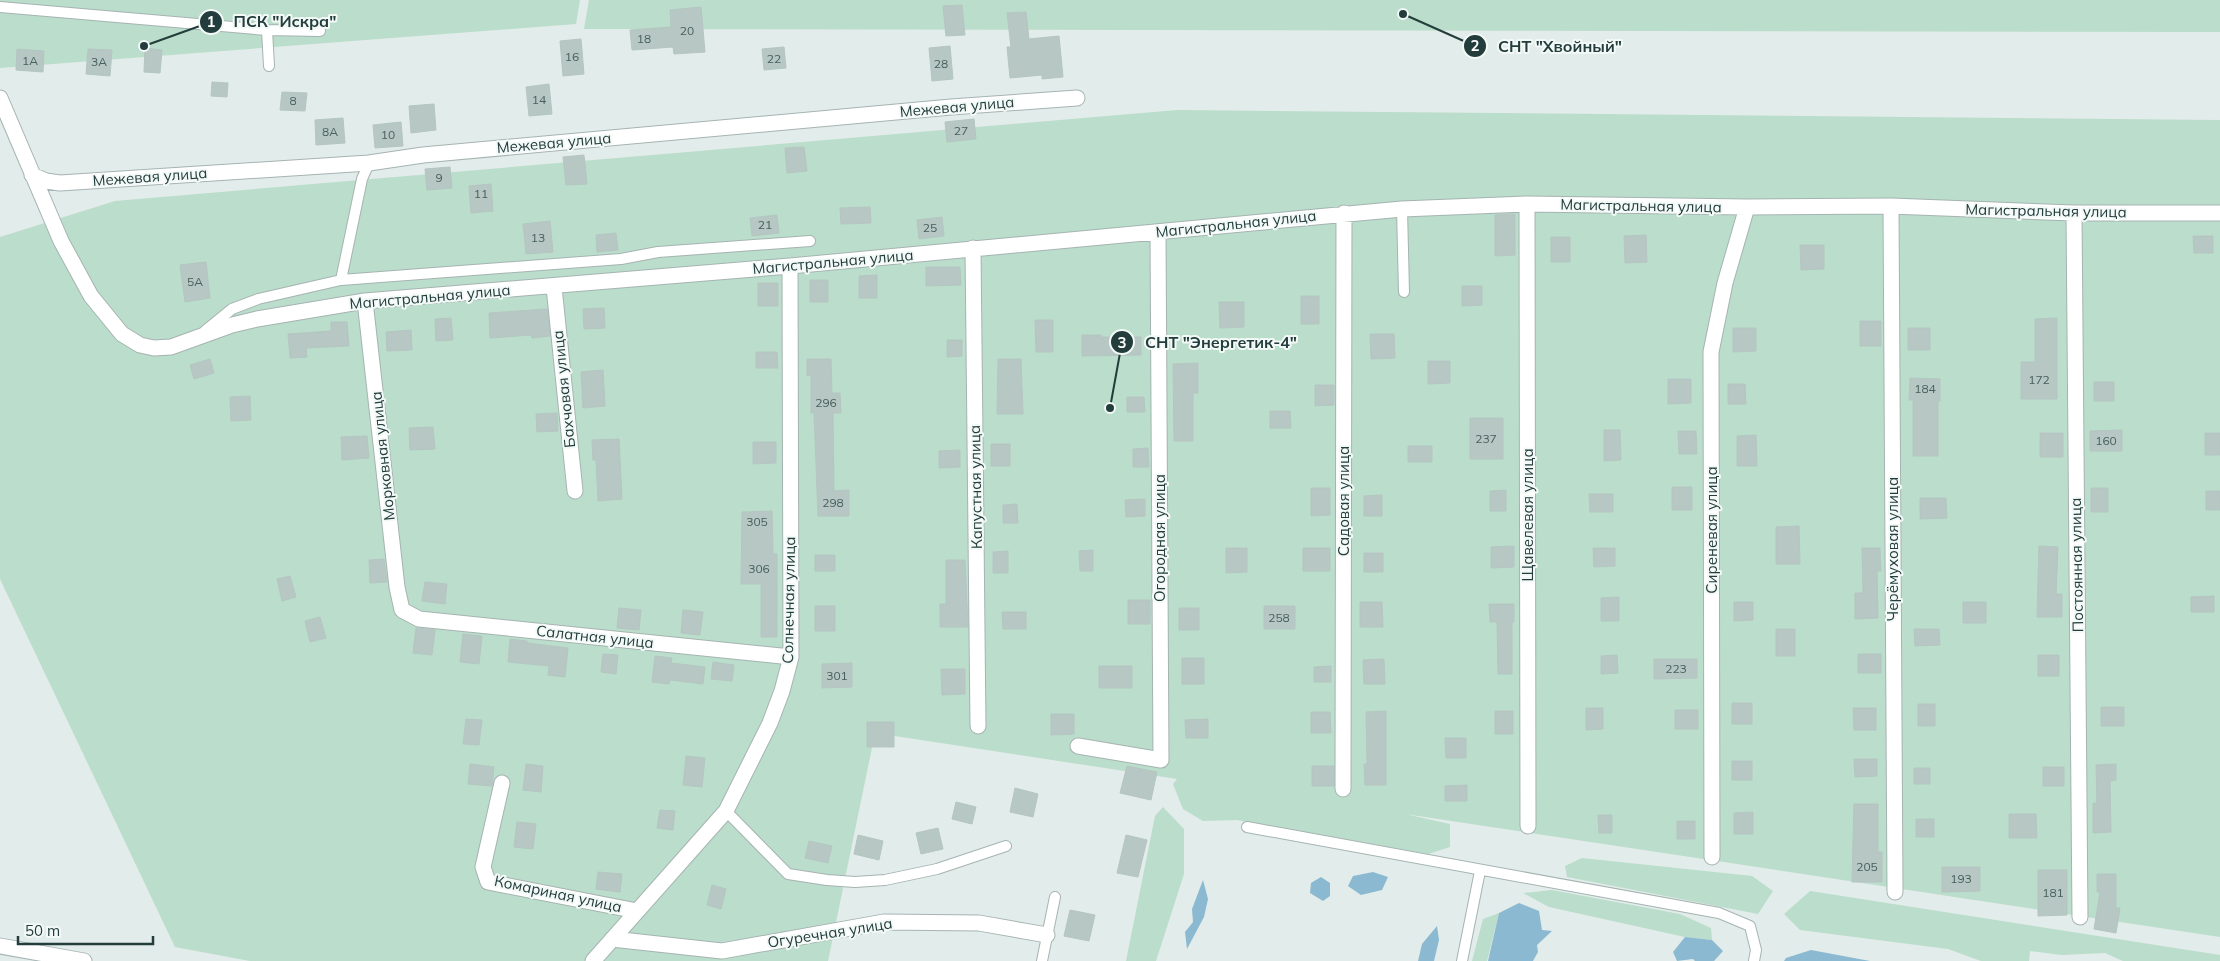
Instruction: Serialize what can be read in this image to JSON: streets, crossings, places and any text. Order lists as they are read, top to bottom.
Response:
{
  "streets": {
    "street": [
      "Межевая улица",
      "Магистральная улица",
      "Бахчовая улица",
      "Морковная улица",
      "Капустная улица",
      "Садовая улица",
      "Щавелевая улица",
      "Сиреневая улица",
      "Огородная улица",
      "Черёмуховая улица",
      "Постоянная улица",
      "Солнечная улица",
      "Салатная улица",
      "Комариная улица",
      "Огуречная улица"
    ]
  },
  "crossings": [
    ["Межевая улица", "Магистральная улица"],
    ["Магистральная улица", "Бахчовая улица"],
    ["Магистральная улица", "Морковная улица"],
    ["Магистральная улица", "Капустная улица"],
    ["Магистральная улица", "Садовая улица"],
    ["Магистральная улица", "Щавелевая улица"],
    ["Магистральная улица", "Сиреневая улица"],
    ["Магистральная улица", "Огородная улица"],
    ["Магистральная улица", "Черёмуховая улица"],
    ["Магистральная улица", "Постоянная улица"],
    ["Магистральная улица", "Солнечная улица"],
    ["Морковная улица", "Салатная улица"],
    ["Солнечная улица", "Салатная улица"],
    ["Солнечная улица", "Комариная улица"],
    ["Солнечная улица", "Огуречная улица"]
  ],
  "places": ["СНТ \"Хвойный\"", "ПСК \"Искра\"", "СНТ \"Энергетик-4\""],
  "house_numbers": [
    "20",
    "18",
    "16",
    "22",
    "1А",
    "3А",
    "28",
    "14",
    "8",
    "27",
    "8А",
    "10",
    "9",
    "11",
    "21",
    "25",
    "13",
    "5А",
    "172",
    "184",
    "296",
    "237",
    "160",
    "298",
    "305",
    "306",
    "258",
    "223",
    "301",
    "205",
    "193",
    "181"
  ],
  "scale_bar": "50 m"
}
